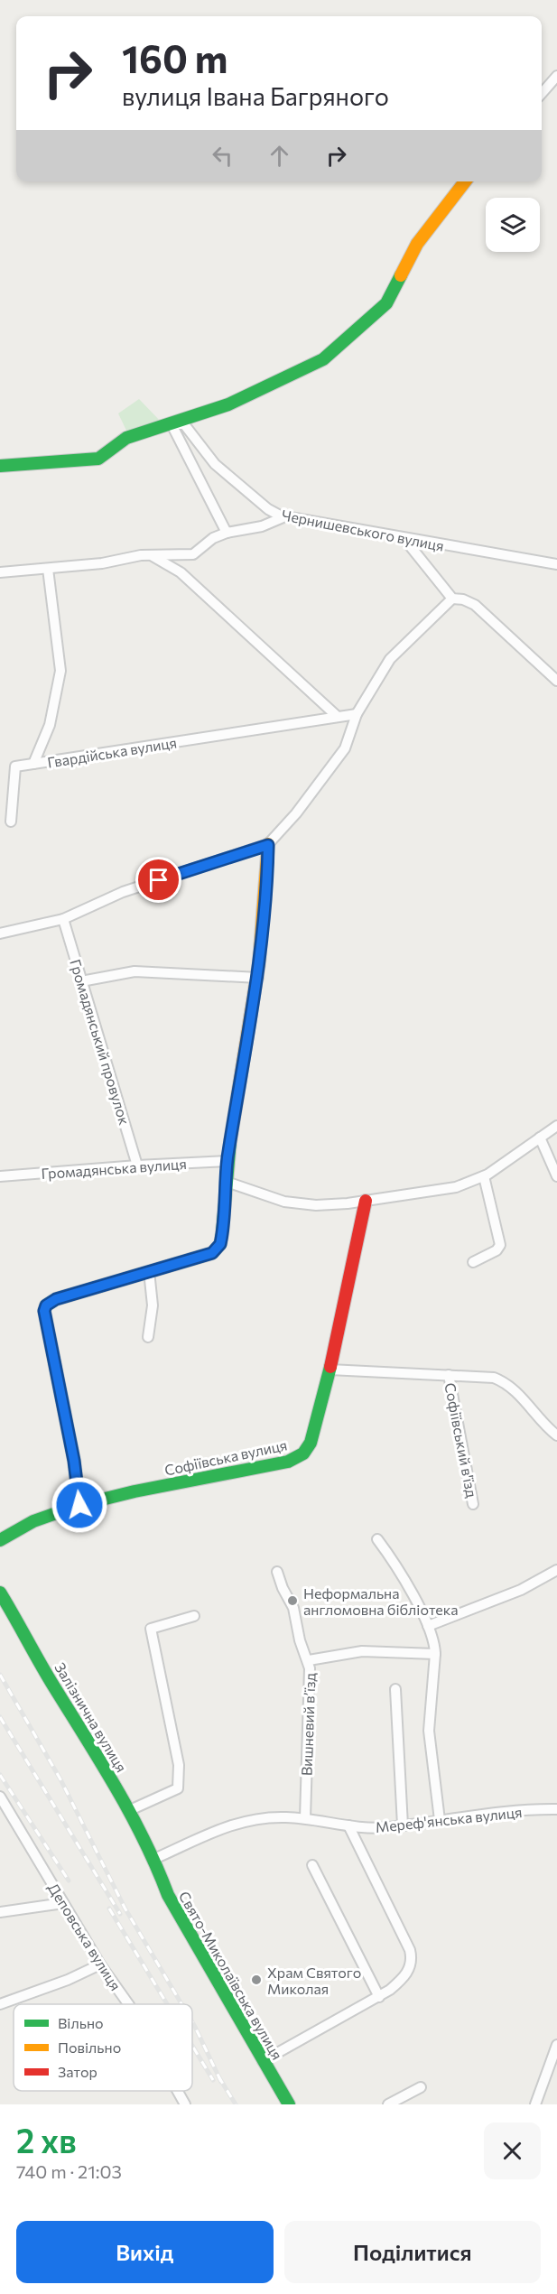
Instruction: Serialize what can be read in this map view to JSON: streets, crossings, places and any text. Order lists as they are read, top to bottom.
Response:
{
  "streets": {
    "street": [
      "Чернишевського вулиця",
      "Гвардійська вулиця",
      "Громадянський провулок",
      "Громадянська вулиця",
      "Софіївський в'їзд",
      "Софіївська вулиця",
      "Залізнична вулиця",
      "Вишневий в’їзд",
      "Мереф'янська вулиця",
      "Деповська вулиця",
      "Свято-Миколаївська вулиця"
    ]
  },
  "crossings": [
    ["Громадянський провулок", "Громадянська вулиця"],
    ["Залізнична вулиця", "Мереф'янська вулиця"],
    ["Залізнична вулиця", "Свято-Миколаївська вулиця"],
    ["Вишневий в’їзд", "Мереф'янська вулиця"],
    ["Мереф'янська вулиця", "Свято-Миколаївська вулиця"]
  ],
  "places": ["Неформальна англомовна бібліотека", "Храм Святого Миколая"],
  "legend": ["Вільно", "Повільно", "Затор"],
  "page": {
    "turn": ["160 m", "вулиця Івана Багряного"],
    "heading": ["2 хв", "740 m · 21:03"],
    "buttons": ["Вихід", "Поділитися"]
  }
}
